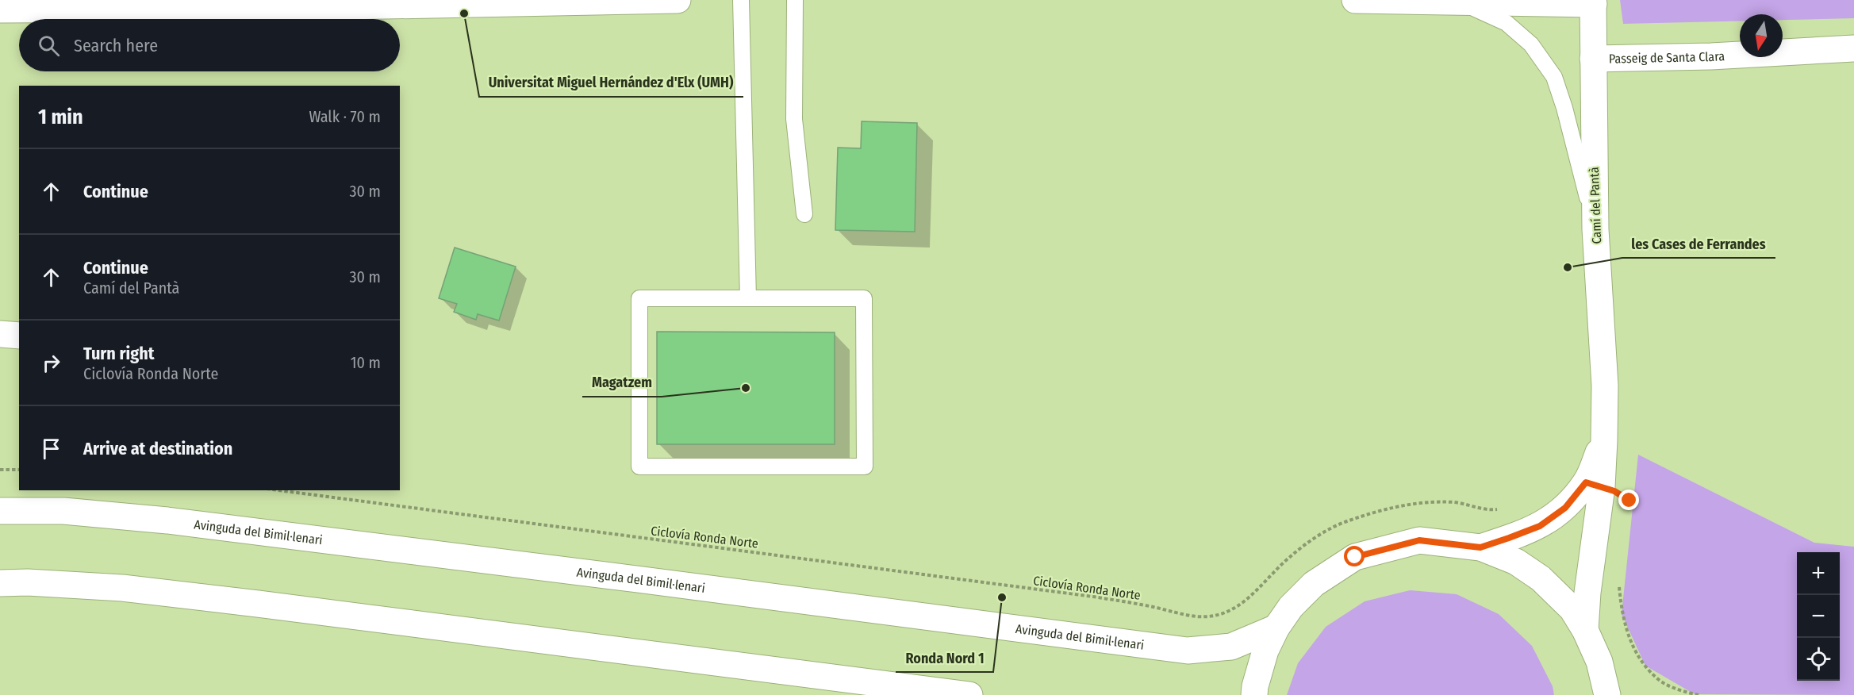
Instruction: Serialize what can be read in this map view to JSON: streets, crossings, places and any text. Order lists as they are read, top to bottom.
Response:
{
  "streets": {
    "main road": ["Passeig de Santa Clara", "Camí del Pantà", "Avinguda del Bimil·lenari"],
    "path": ["Ciclovía Ronda Norte"]
  },
  "crossings": [
    ["Passeig de Santa Clara", "Camí del Pantà"]
  ],
  "places": [
    "Universitat Miguel Hernández d'Elx (UMH)",
    "les Cases de Ferrandes",
    "Magatzem",
    "Ronda Nord 1"
  ],
  "north": "bottom",
  "page": {
    "search": "Search here",
    "heading": ["1 min", "Walk · 70 m"],
    "list": [
      ["Continue", "30 m"],
      ["Continue", "Camí del Pantà", "30 m"],
      ["Turn right", "Ciclovía Ronda Norte", "10 m"],
      "Arrive at destination"
    ],
    "map_buttons": ["+", "−"]
  }
}
